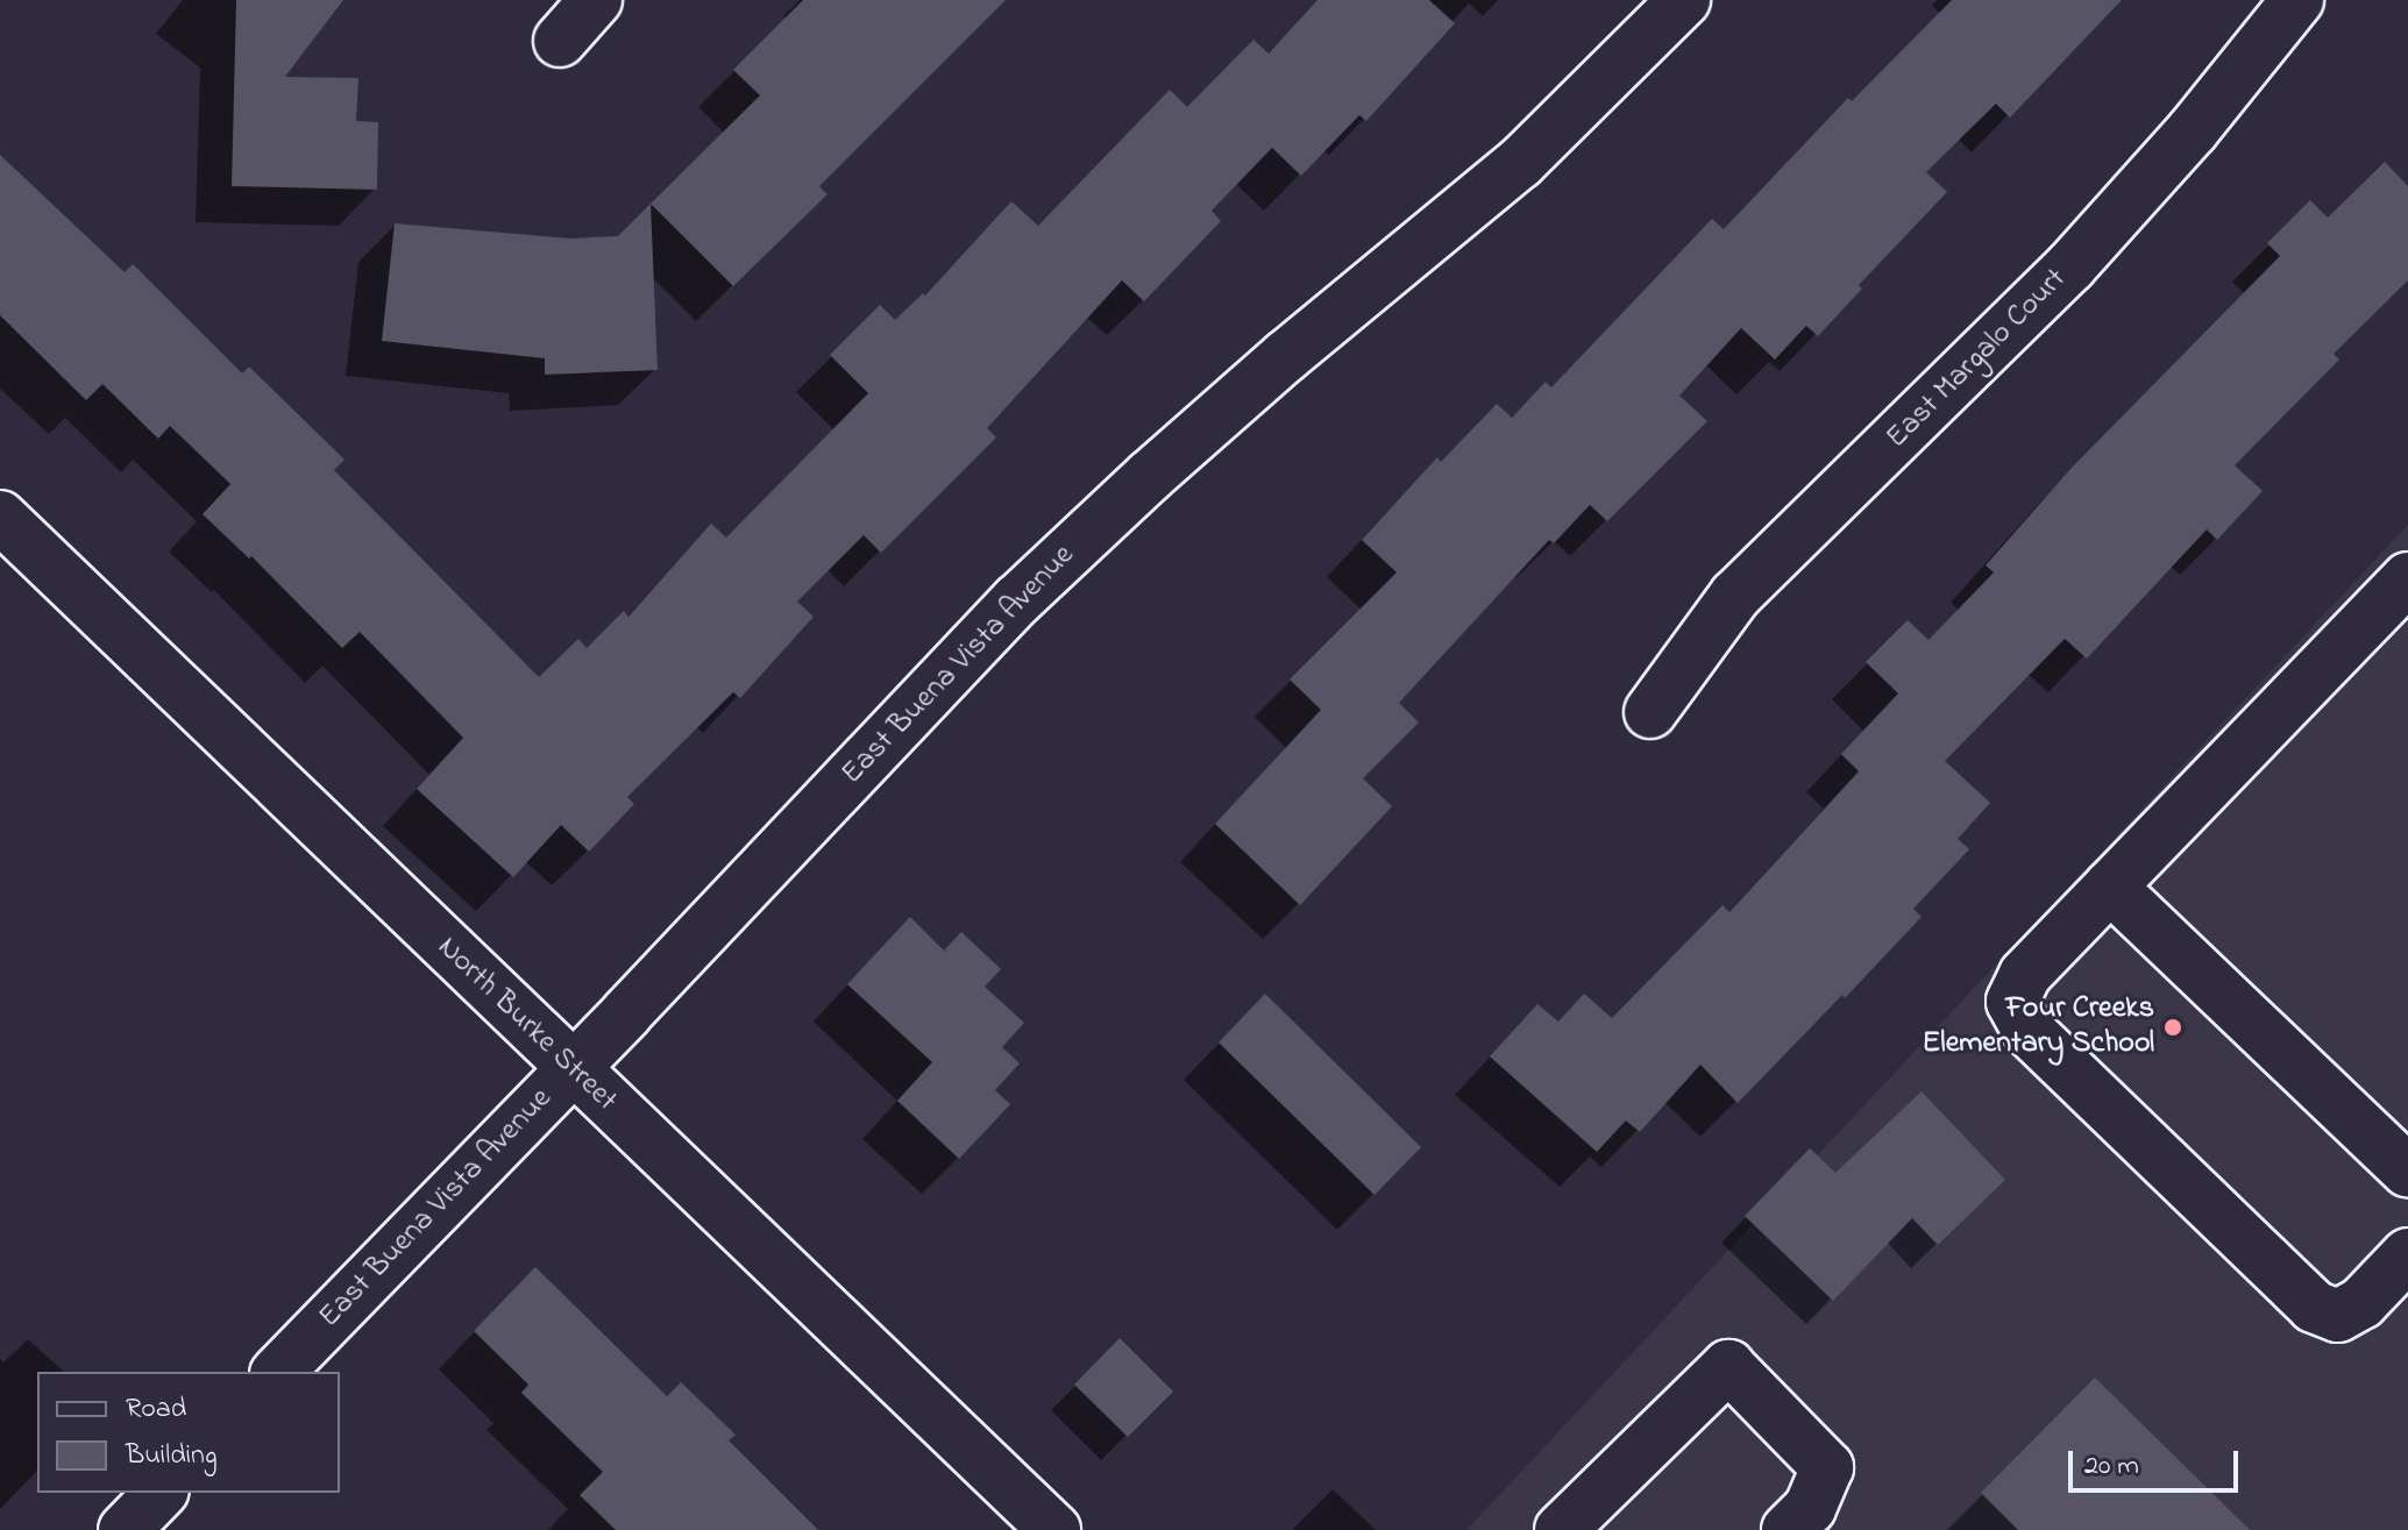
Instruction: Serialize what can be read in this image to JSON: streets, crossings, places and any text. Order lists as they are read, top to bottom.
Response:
{
  "streets": {
    "street": ["East Margalo Court", "East Buena Vista Avenue", "North Burke Street"]
  },
  "crossings": [
    ["East Buena Vista Avenue", "North Burke Street"]
  ],
  "places": ["Four Creeks Elementary School"],
  "legend": ["Road", "Building"],
  "scale_bar": "20 m"
}
